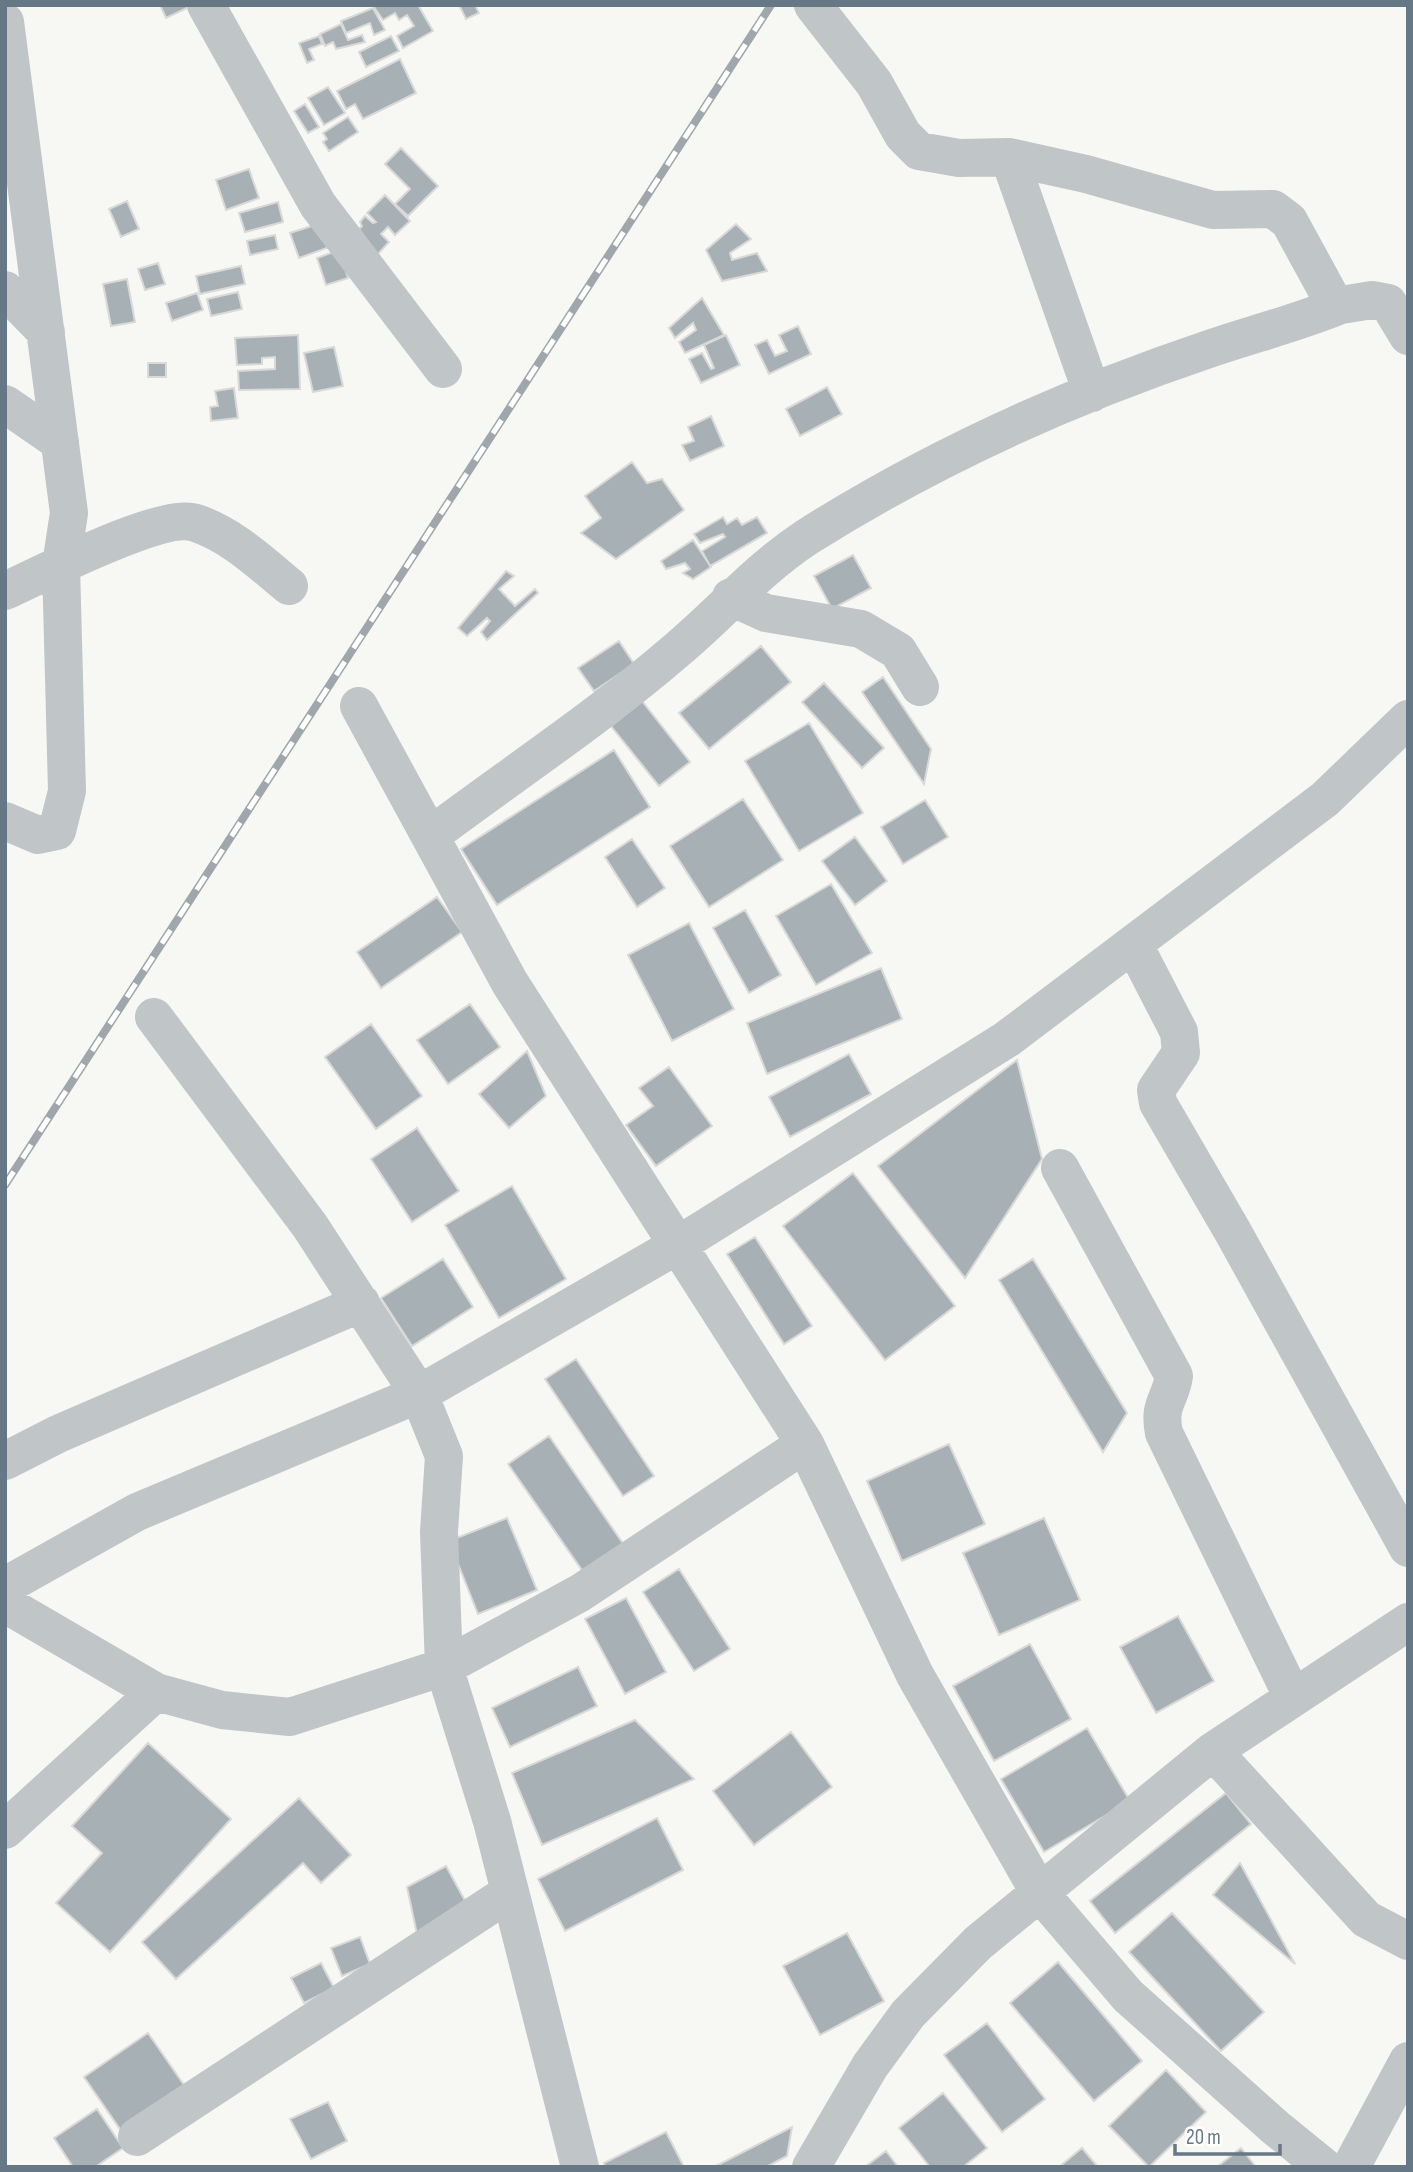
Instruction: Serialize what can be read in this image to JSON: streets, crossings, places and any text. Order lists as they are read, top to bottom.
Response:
{
  "scale_bar": "20 m"
}
